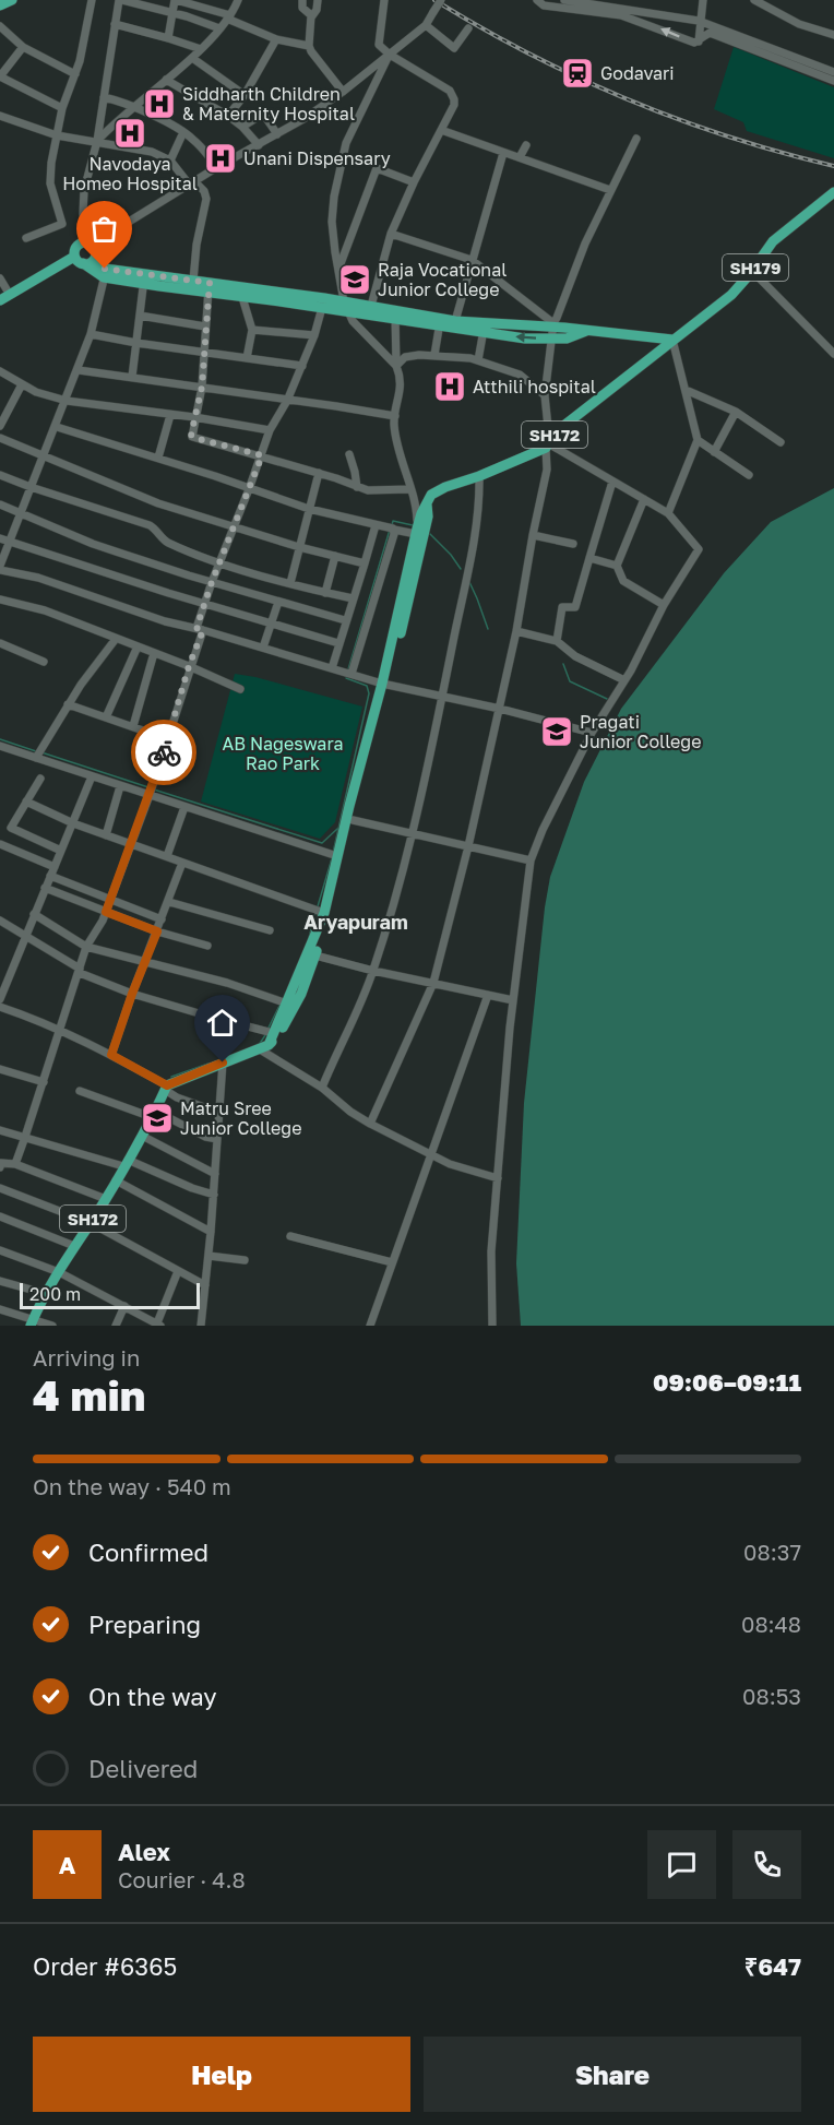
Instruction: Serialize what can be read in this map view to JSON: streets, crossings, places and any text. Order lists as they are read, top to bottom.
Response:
{
  "streets": {
    "main road": ["SH179", "SH172"]
  },
  "crossings": [
    ["SH179", "SH172"]
  ],
  "districts": ["Aryapuram"],
  "parks": ["AB Nageswara Rao Park"],
  "places": {
    "station": ["Godavari"],
    "hospital": [
      "Siddharth Children & Maternity Hospital",
      "Navodaya Homeo Hospital",
      "Unani Dispensary",
      "Atthili hospital"
    ],
    "school or university": ["Raja Vocational Junior College", "Pragati Junior College", "Matru Sree Junior College"]
  },
  "scale_bar": "200 m",
  "page": {
    "scale": "200 m",
    "heading": ["4 min", "Arriving in", "09:06–09:11"],
    "panel": [
      "Alex",
      "Courier · 4.8",
      "Order #6365",
      "₹647"
    ],
    "bar": "On the way · 540 m",
    "list": [
      ["Confirmed", "08:37"],
      ["Preparing", "08:48"],
      ["On the way", "08:53"],
      "Delivered"
    ],
    "round": "A",
    "buttons": ["Help", "Share"]
  }
}
